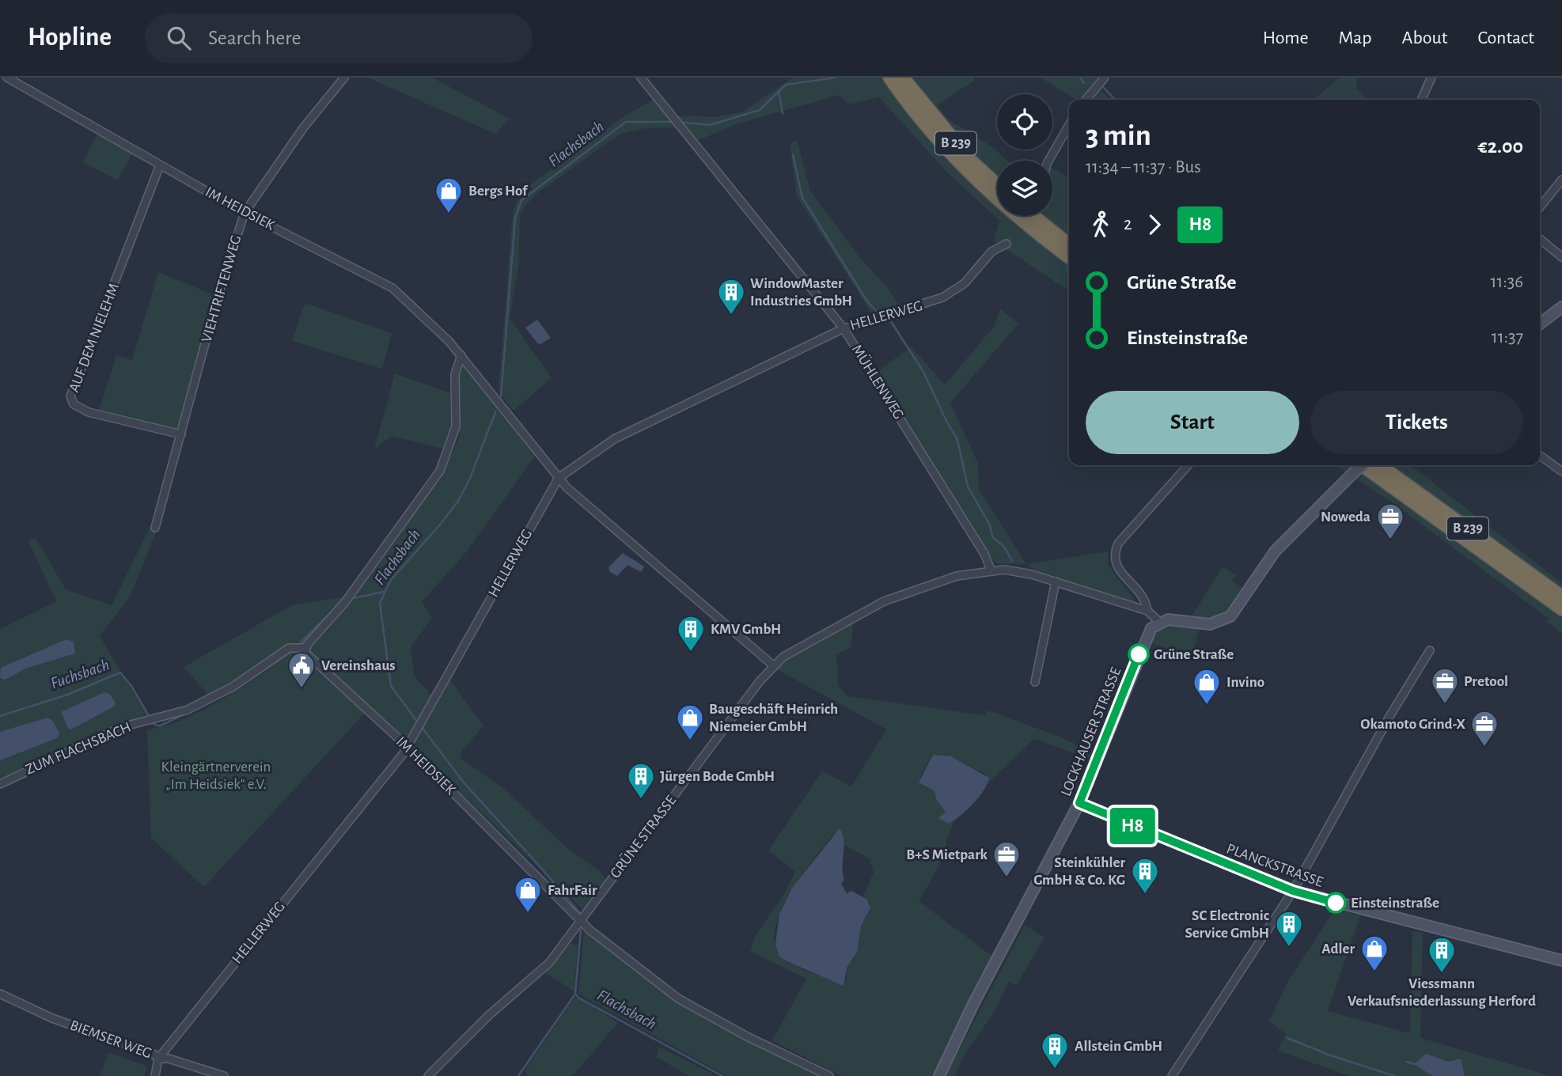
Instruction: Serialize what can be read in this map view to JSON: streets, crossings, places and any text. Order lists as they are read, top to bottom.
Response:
{
  "streets": {
    "highway": ["B 239"],
    "street": [
      "IM HEIDSIEK",
      "VIEHTRIFTENWEG",
      "HELLERWEG",
      "AUF DEM NIELEHM",
      "MÜHLENWEG",
      "LOCKHAUSER STRASSE",
      "ZUM FLACHSBACH",
      "GRÜNE STRASSE",
      "PLANCKSTRASSE",
      "BIEMSER WEG"
    ]
  },
  "crossings": [
    ["IM HEIDSIEK", "VIEHTRIFTENWEG"],
    ["IM HEIDSIEK", "HELLERWEG"],
    ["IM HEIDSIEK", "AUF DEM NIELEHM"],
    ["IM HEIDSIEK", "ZUM FLACHSBACH"],
    ["IM HEIDSIEK", "GRÜNE STRASSE"],
    ["VIEHTRIFTENWEG", "AUF DEM NIELEHM"],
    ["HELLERWEG", "MÜHLENWEG"],
    ["HELLERWEG", "BIEMSER WEG"],
    ["MÜHLENWEG", "GRÜNE STRASSE"],
    ["LOCKHAUSER STRASSE", "GRÜNE STRASSE"],
    ["LOCKHAUSER STRASSE", "PLANCKSTRASSE"]
  ],
  "water": ["Flachsbach", "Fuchsbach"],
  "parks": ["Kleingärtnerverein „Im Heidsiek“ e.V."],
  "places": {
    "shop": [
      "Bergs Hof",
      "Invino",
      "Baugeschäft Heinrich Niemeier GmbH",
      "FahrFair",
      "Adler"
    ],
    "building": [
      "WindowMaster Industries GmbH",
      "KMV GmbH",
      "Jürgen Bode GmbH",
      "Steinkühler GmbH & Co. KG",
      "SC Electronic Service GmbH",
      "Viessmann Verkaufsniederlassung Herford",
      "Allstein GmbH"
    ],
    "office": [
      "Noweda",
      "Pretool",
      "Okamoto Grind-X",
      "B+S Mietpark"
    ],
    "other": ["Grüne Straße", "Einsteinstraße"],
    "public building": ["Vereinshaus"]
  },
  "lines": ["bus line H8"],
  "page": {
    "header": "Hopline",
    "search": "Search here",
    "nav": [
      "Home",
      "Map",
      "About",
      "Contact"
    ],
    "on_map": "H8",
    "heading": ["3 min", "11:34 – 11:37 · Bus", "€2.00"],
    "legs": ["2", "H8"],
    "list": [
      {
        "name": "Grüne Straße",
        "value": "11:36"
      },
      {
        "name": "Einsteinstraße",
        "value": "11:37"
      }
    ],
    "buttons": ["Start", "Tickets"]
  }
}
